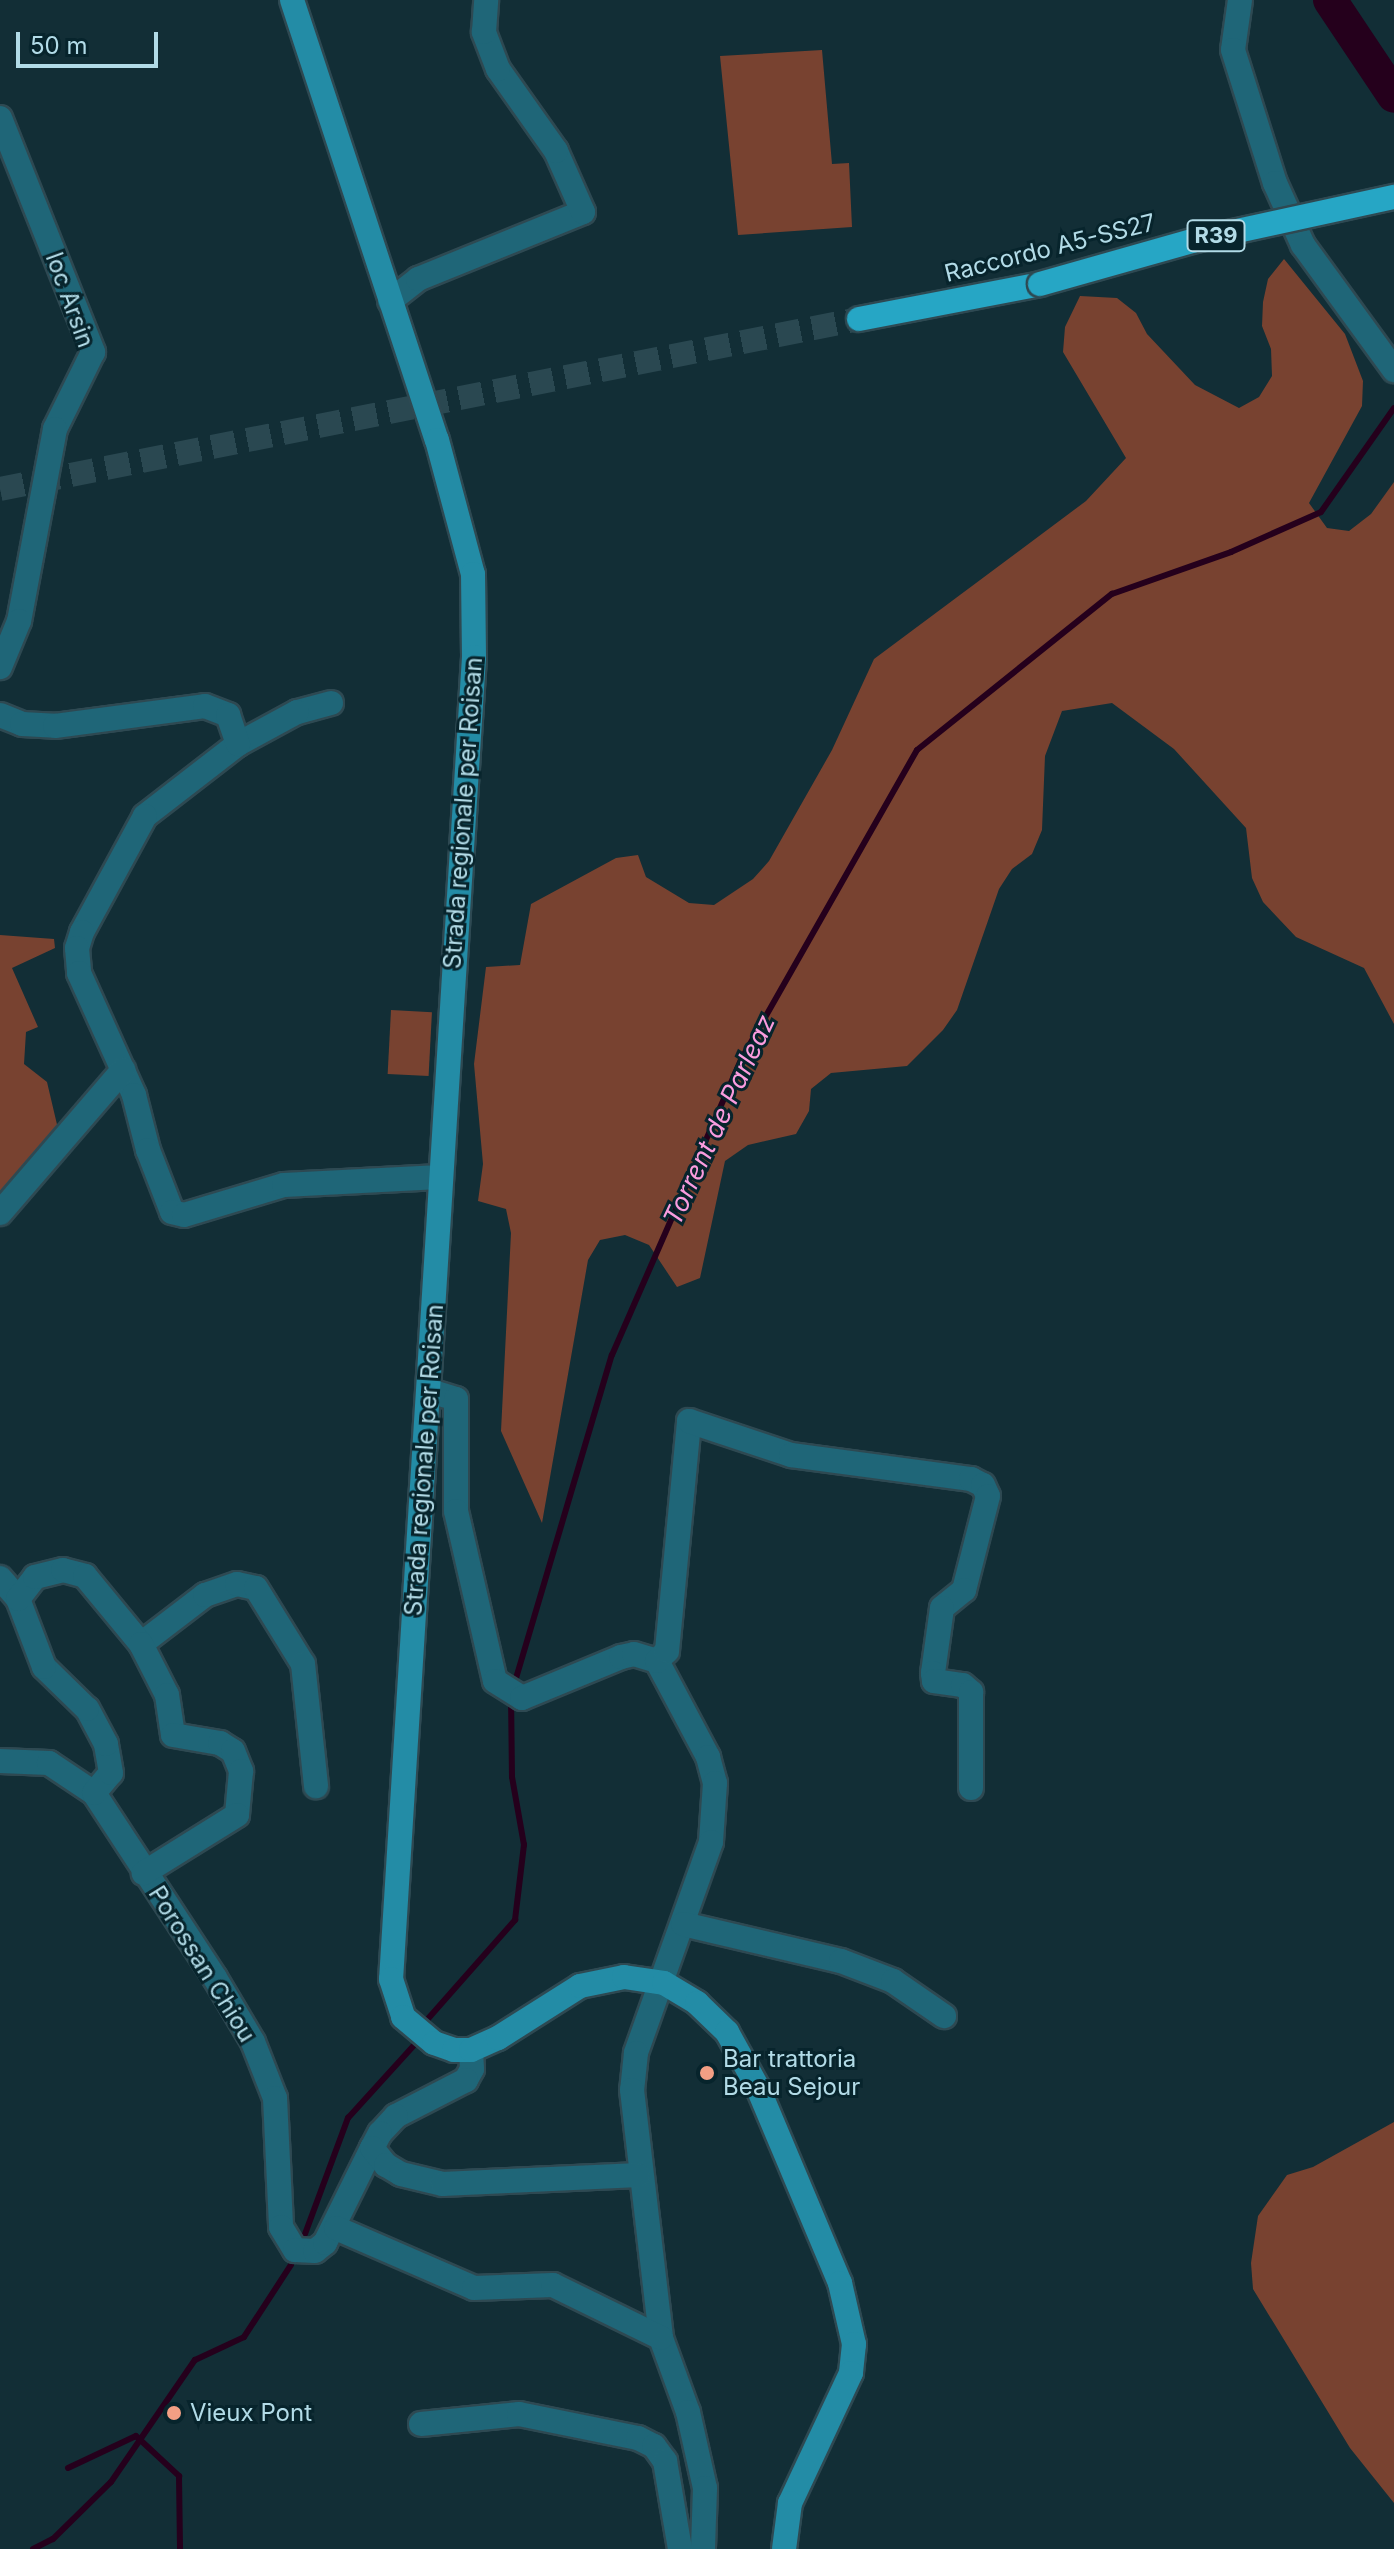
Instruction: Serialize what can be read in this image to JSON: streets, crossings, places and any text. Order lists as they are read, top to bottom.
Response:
{
  "streets": {
    "highway": ["R39", "Raccordo A5-SS27"],
    "main road": ["Strada regionale per Roisan"],
    "street": ["loc Arsin", "Porossan Chiou"]
  },
  "crossings": [
    ["Strada regionale per Roisan", "Porossan Chiou"]
  ],
  "water": ["Torrent de Parleaz"],
  "places": ["Bar trattoria Beau Sejour", "Vieux Pont"],
  "scale_bar": "50 m"
}
